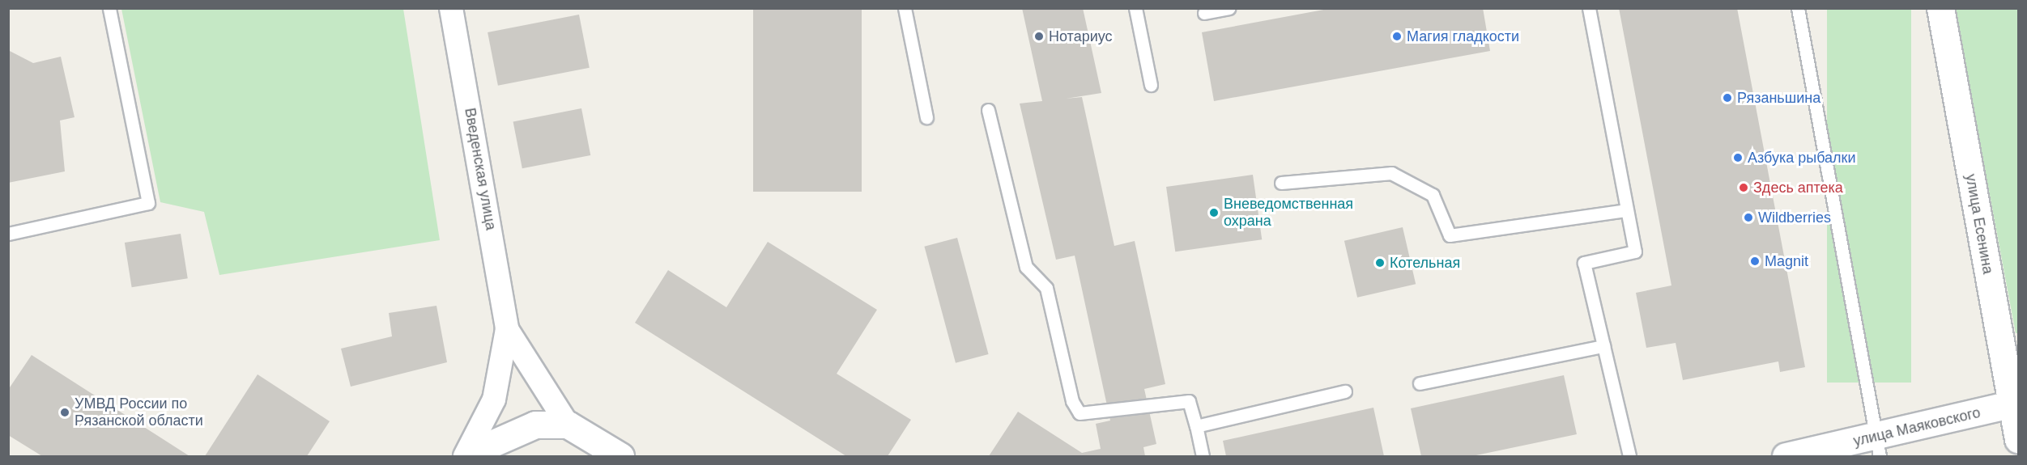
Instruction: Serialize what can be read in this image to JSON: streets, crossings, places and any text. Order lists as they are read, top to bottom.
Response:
{
  "streets": {
    "main road": ["улица Есенина", "улица Маяковского"],
    "street": ["Введенская улица"]
  },
  "crossings": [
    ["улица Есенина", "улица Маяковского"]
  ],
  "places": [
    "Нотариус",
    "Магия гладкости",
    "Рязаньшина",
    "Азбука рыбалки",
    "Здесь аптека",
    "Вневедомственная охрана",
    "Wildberries",
    "Magnit",
    "Котельная",
    "УМВД России по Рязанской области"
  ]
}
